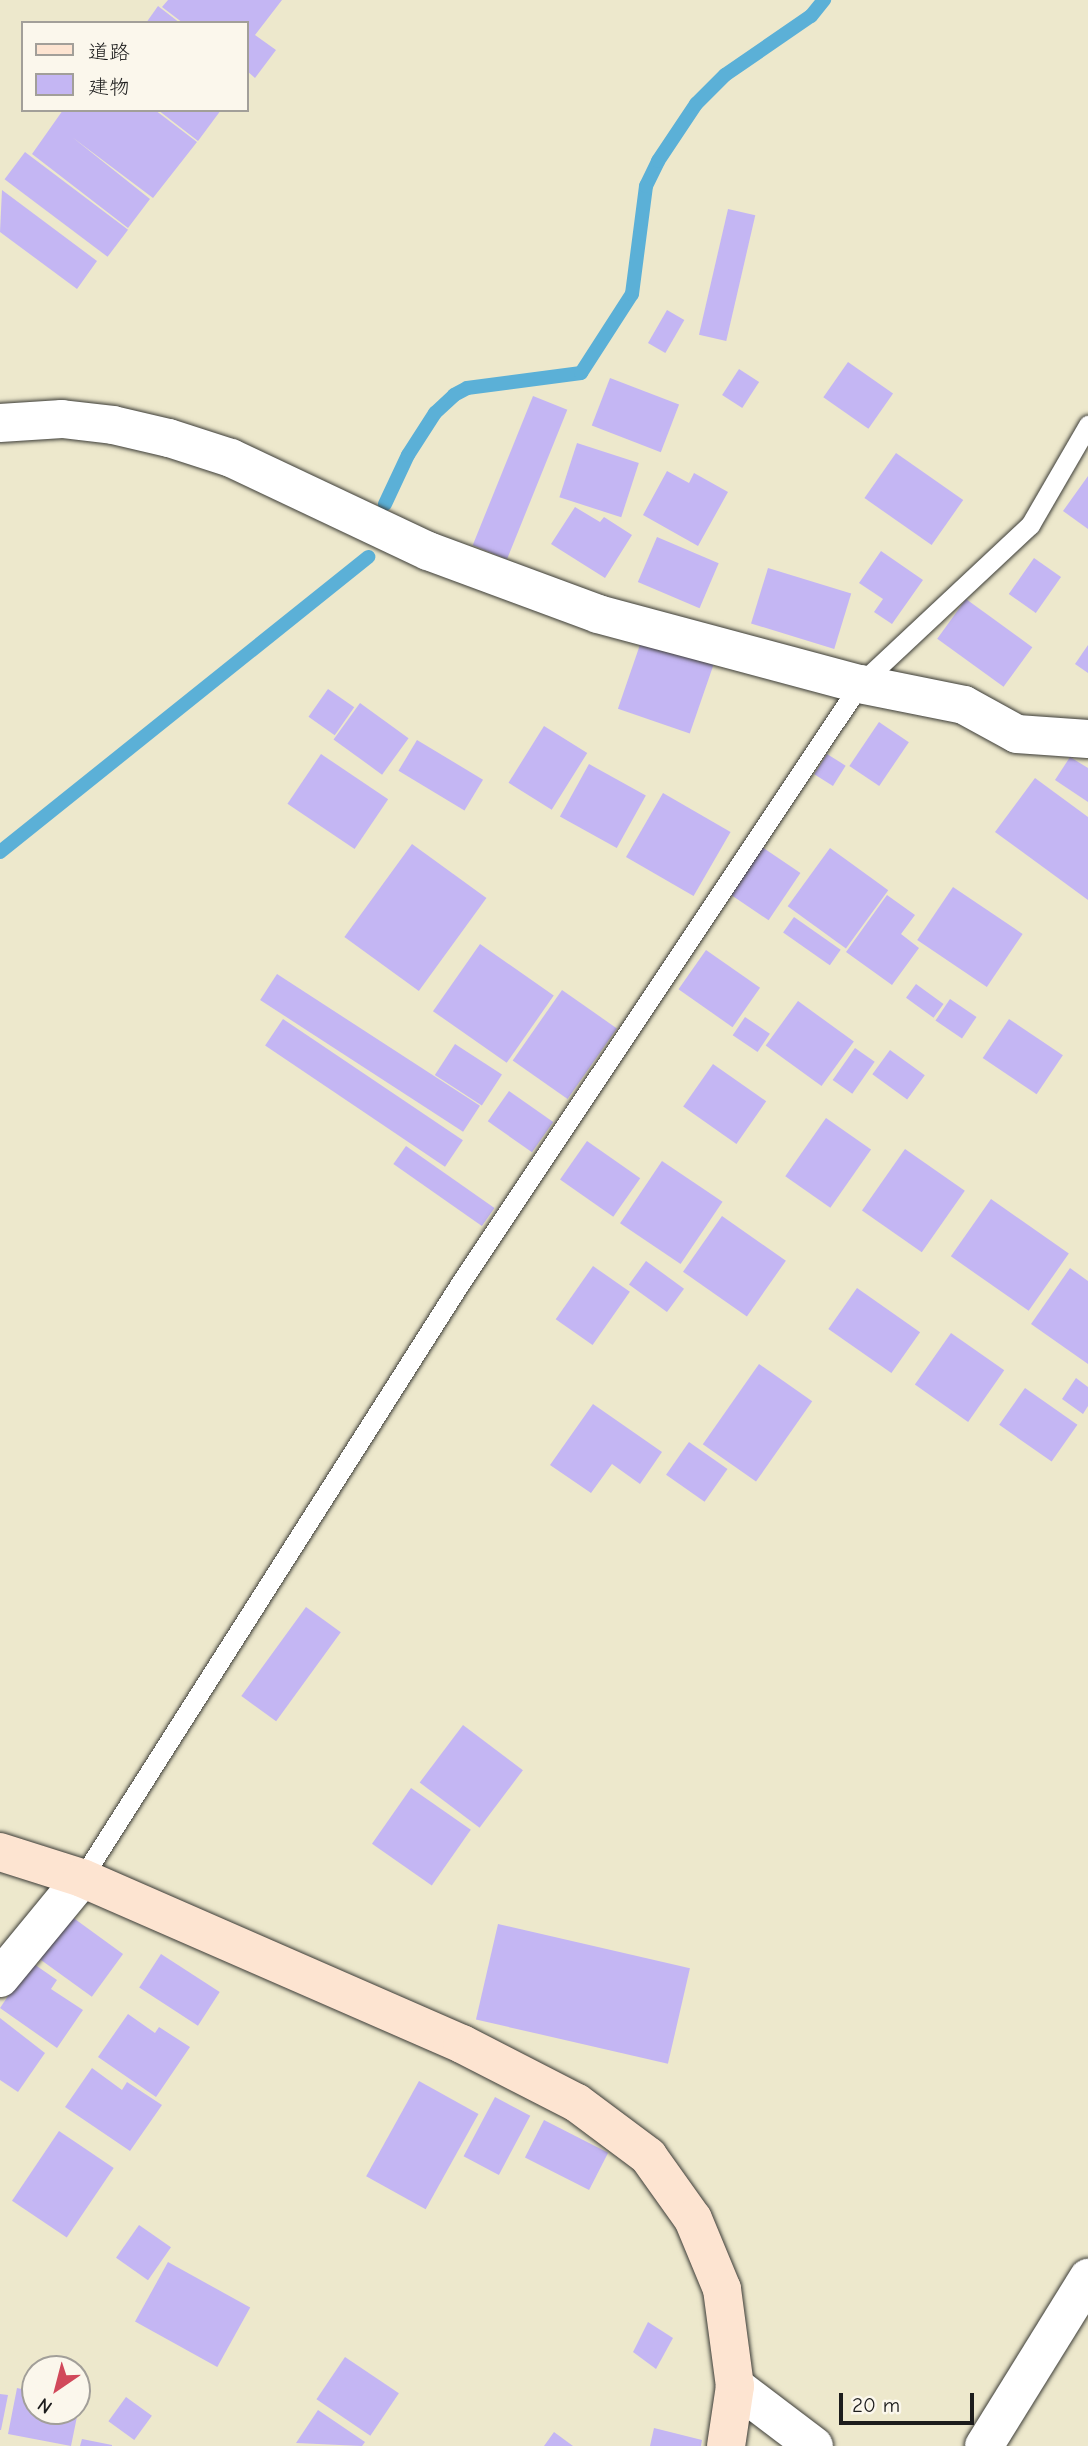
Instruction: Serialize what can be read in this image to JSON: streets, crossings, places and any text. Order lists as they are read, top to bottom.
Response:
{
  "legend": ["道路", "建物"],
  "scale_bar": "20 m",
  "north": "bottom left"
}
